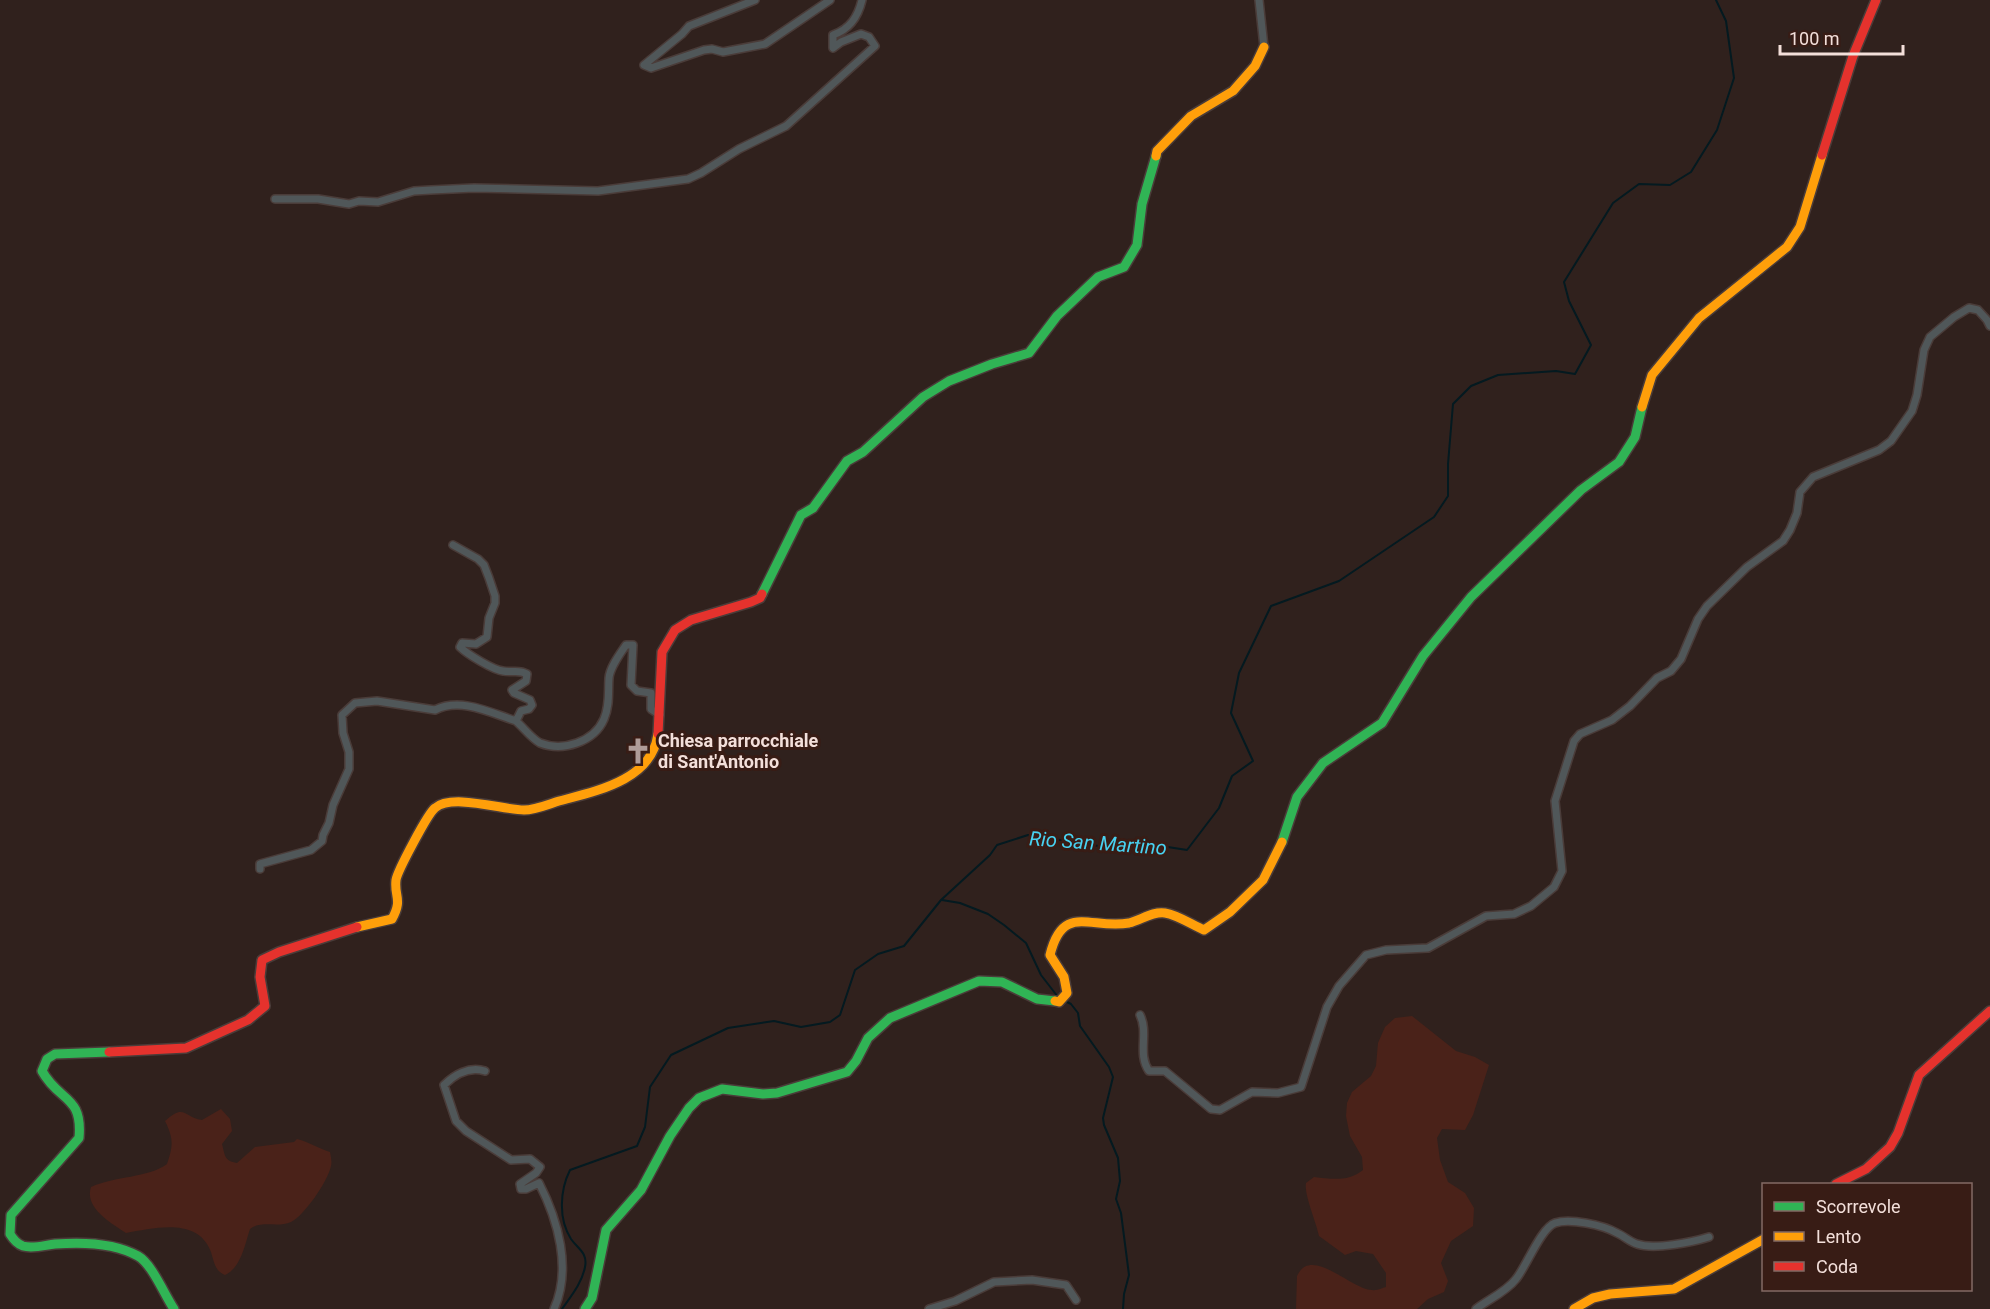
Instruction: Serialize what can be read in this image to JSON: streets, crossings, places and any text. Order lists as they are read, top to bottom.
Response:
{
  "water": ["Rio San Martino"],
  "places": {
    "church": ["Chiesa parrocchiale di Sant'Antonio"]
  },
  "legend": ["Scorrevole", "Lento", "Coda"],
  "scale_bar": "100 m"
}
